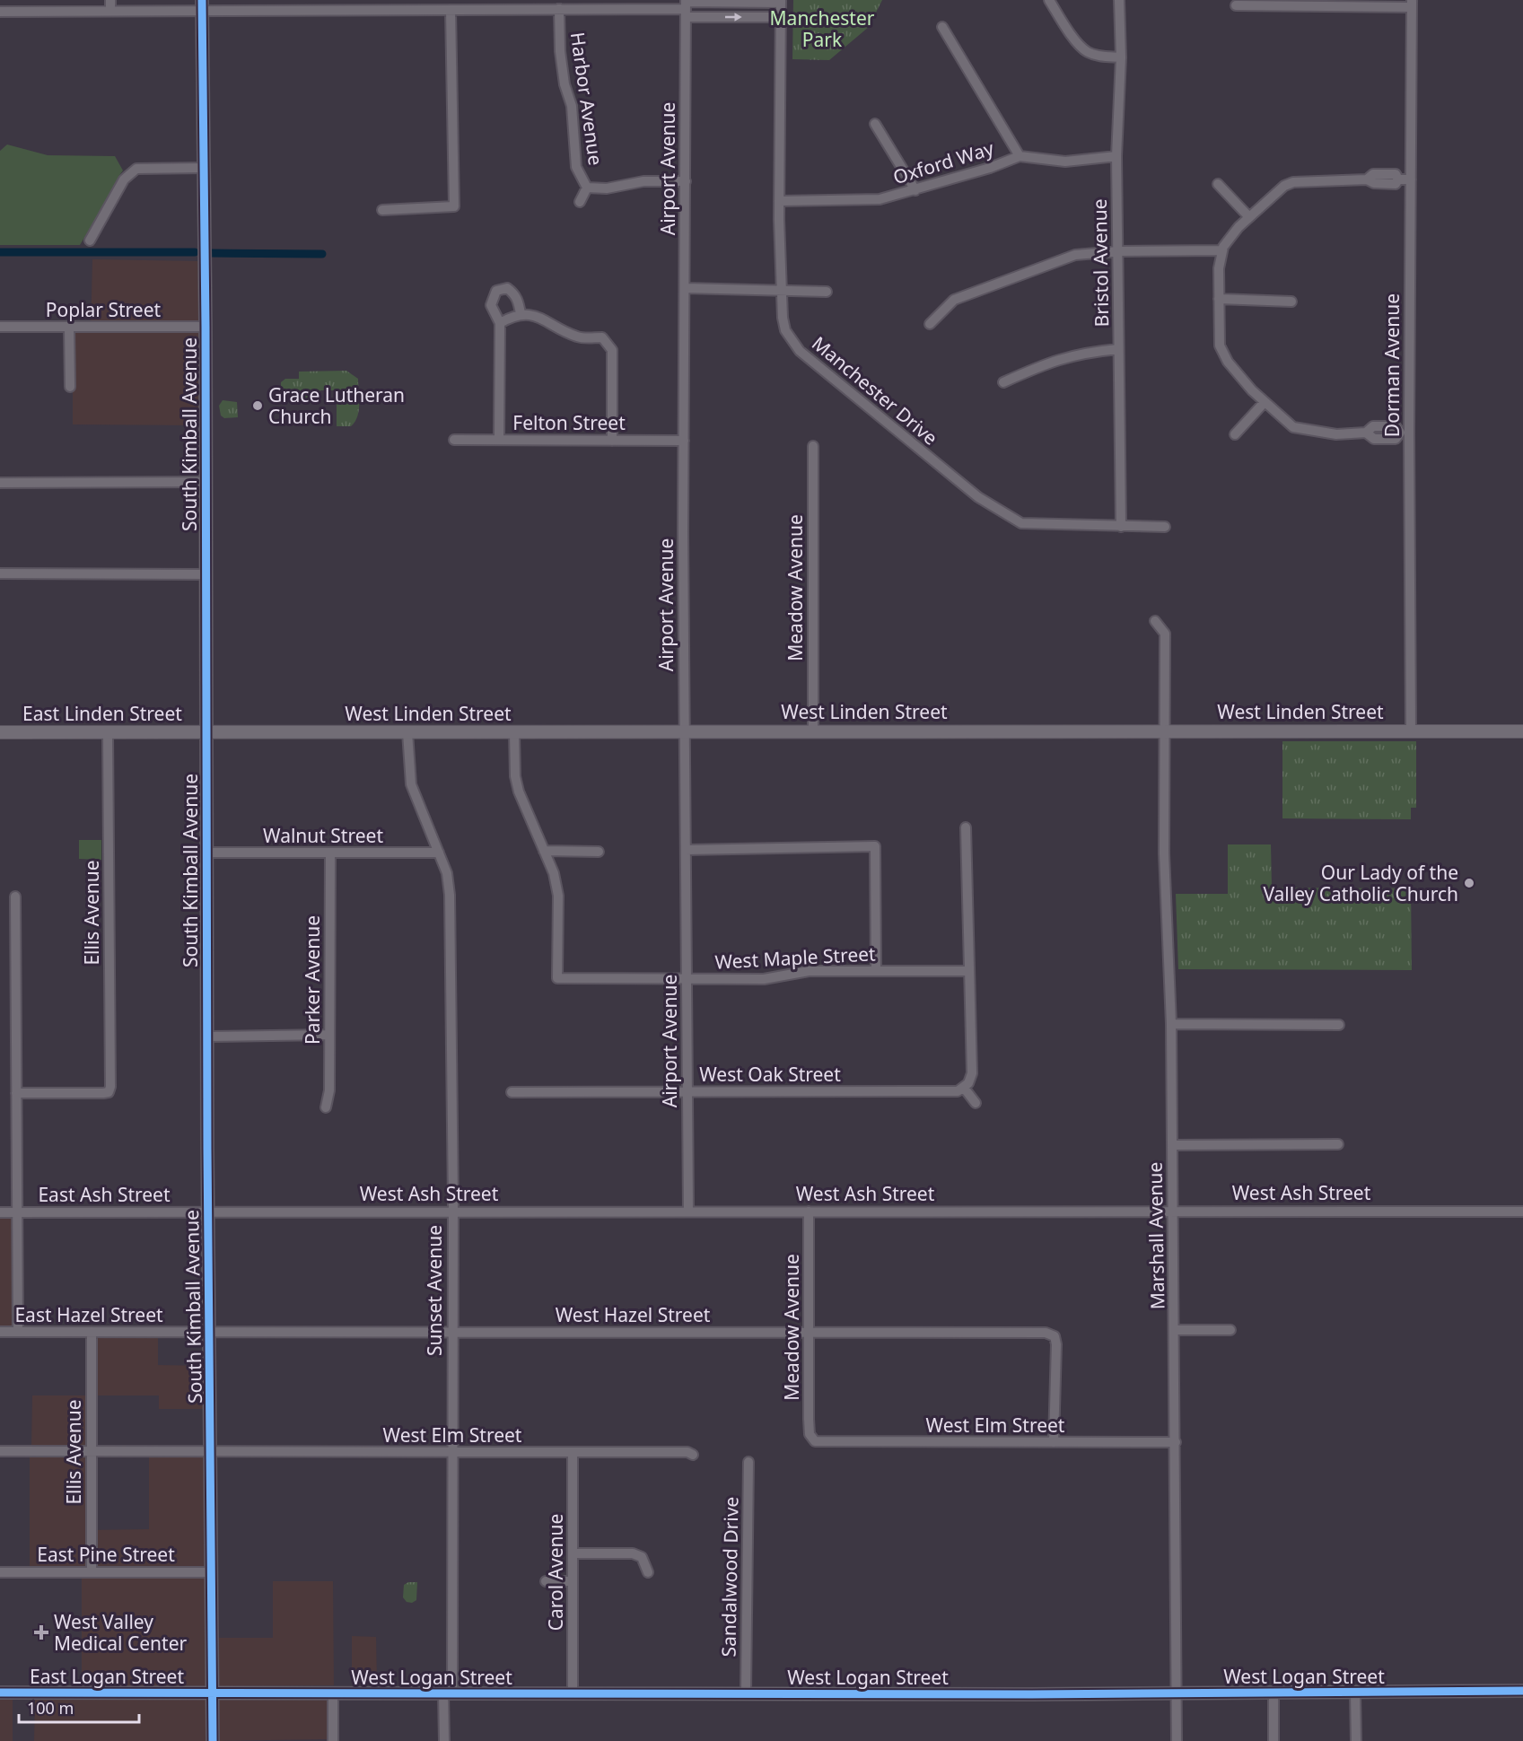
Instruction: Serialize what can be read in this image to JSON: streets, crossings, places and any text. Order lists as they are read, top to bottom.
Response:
{
  "streets": {
    "street": [
      "Harbor Avenue",
      "Oxford Way",
      "Airport Avenue",
      "Bristol Avenue",
      "Poplar Street",
      "Dorman Avenue",
      "Manchester Drive",
      "Felton Street",
      "South Kimball Avenue",
      "Meadow Avenue",
      "West Linden Street",
      "East Linden Street",
      "Walnut Street",
      "Ellis Avenue",
      "West Maple Street",
      "Parker Avenue",
      "West Oak Street",
      "West Ash Street",
      "East Ash Street",
      "Marshall Avenue",
      "Sunset Avenue",
      "East Hazel Street",
      "West Hazel Street",
      "West Elm Street",
      "East Pine Street",
      "Carol Avenue",
      "Sandalwood Drive",
      "East Logan Street",
      "West Logan Street"
    ]
  },
  "crossings": [
    ["Harbor Avenue", "Airport Avenue"],
    ["Oxford Way", "Bristol Avenue"],
    ["Oxford Way", "Manchester Drive"],
    ["Airport Avenue", "Felton Street"],
    ["Airport Avenue", "West Linden Street"],
    ["Airport Avenue", "West Maple Street"],
    ["Airport Avenue", "West Oak Street"],
    ["Airport Avenue", "West Ash Street"],
    ["Bristol Avenue", "Manchester Drive"],
    ["Poplar Street", "South Kimball Avenue"],
    ["Dorman Avenue", "West Linden Street"],
    ["South Kimball Avenue", "West Linden Street"],
    ["South Kimball Avenue", "East Linden Street"],
    ["South Kimball Avenue", "Walnut Street"],
    ["South Kimball Avenue", "West Ash Street"],
    ["South Kimball Avenue", "East Ash Street"],
    ["South Kimball Avenue", "East Hazel Street"],
    ["South Kimball Avenue", "West Hazel Street"],
    ["South Kimball Avenue", "West Elm Street"],
    ["South Kimball Avenue", "East Pine Street"],
    ["South Kimball Avenue", "East Logan Street"],
    ["South Kimball Avenue", "West Logan Street"],
    ["Meadow Avenue", "West Linden Street"],
    ["Meadow Avenue", "West Ash Street"],
    ["Meadow Avenue", "West Hazel Street"],
    ["Meadow Avenue", "West Elm Street"],
    ["West Linden Street", "East Linden Street"],
    ["West Linden Street", "Marshall Avenue"],
    ["West Linden Street", "Sunset Avenue"],
    ["East Linden Street", "Ellis Avenue"],
    ["Walnut Street", "Parker Avenue"],
    ["Walnut Street", "Sunset Avenue"],
    ["Ellis Avenue", "East Hazel Street"],
    ["Ellis Avenue", "West Elm Street"],
    ["Ellis Avenue", "East Pine Street"],
    ["West Ash Street", "East Ash Street"],
    ["West Ash Street", "Marshall Avenue"],
    ["West Ash Street", "Sunset Avenue"],
    ["Marshall Avenue", "West Elm Street"],
    ["Marshall Avenue", "West Logan Street"],
    ["Sunset Avenue", "West Hazel Street"],
    ["Sunset Avenue", "West Elm Street"],
    ["Sunset Avenue", "West Logan Street"],
    ["East Hazel Street", "West Hazel Street"],
    ["West Hazel Street", "West Elm Street"],
    ["West Elm Street", "Carol Avenue"],
    ["Carol Avenue", "West Logan Street"],
    ["Sandalwood Drive", "West Logan Street"],
    ["East Logan Street", "West Logan Street"]
  ],
  "parks": ["Manchester Park"],
  "places": {
    "other": ["Grace Lutheran Church", "Our Lady of the Valley Catholic Church"],
    "health": ["West Valley Medical Center"]
  },
  "scale_bar": "100 m"
}
